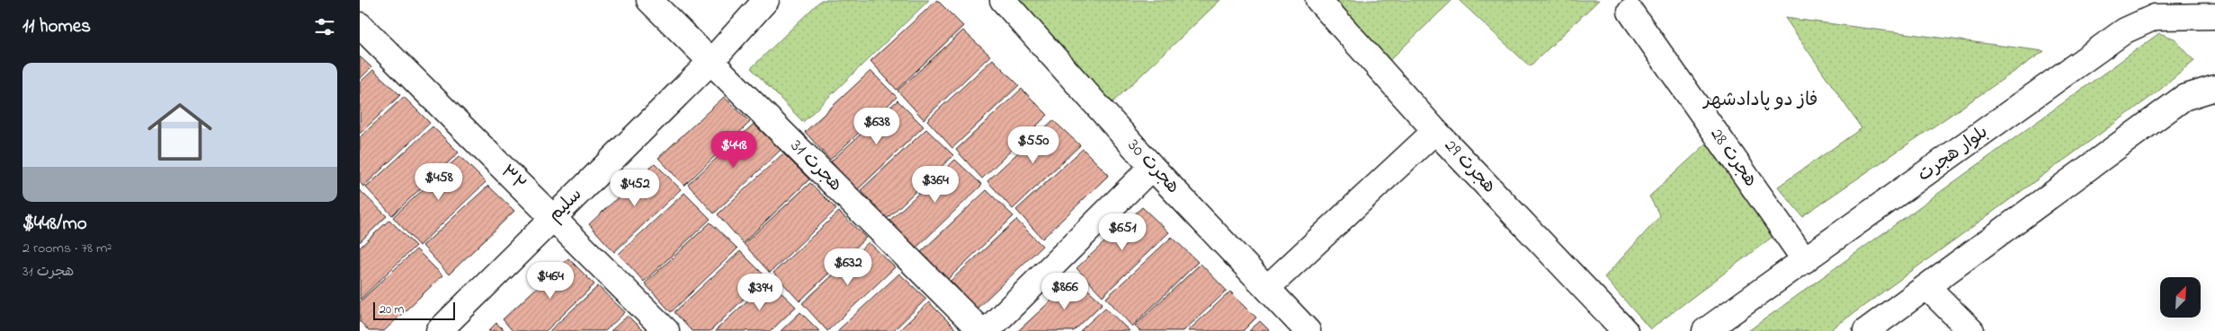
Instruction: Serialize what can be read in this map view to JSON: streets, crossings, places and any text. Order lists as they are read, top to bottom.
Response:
{
  "streets": {
    "street": [
      "بلوار هجرت",
      "هجرت 28",
      "هجرت 31",
      "هجرت 30",
      "هجرت 29",
      "۳۲",
      "سلیم"
    ]
  },
  "crossings": [
    ["بلوار هجرت", "هجرت 28"],
    ["هجرت 31", "سلیم"],
    ["۳۲", "سلیم"]
  ],
  "districts": ["فاز دو پادادشهر"],
  "scale_bar": "20 m",
  "north": "top right",
  "page": {
    "heading": "11 homes",
    "list": [
      {
        "name": "$448/mo",
        "note": "2 rooms · 78 m² · هجرت 31"
      }
    ],
    "price": [
      "$638",
      "$550",
      "$448",
      "$458",
      "$364",
      "$452",
      "$651",
      "$632",
      "$464",
      "$866",
      "$394"
    ],
    "scale": "20 m"
  }
}
